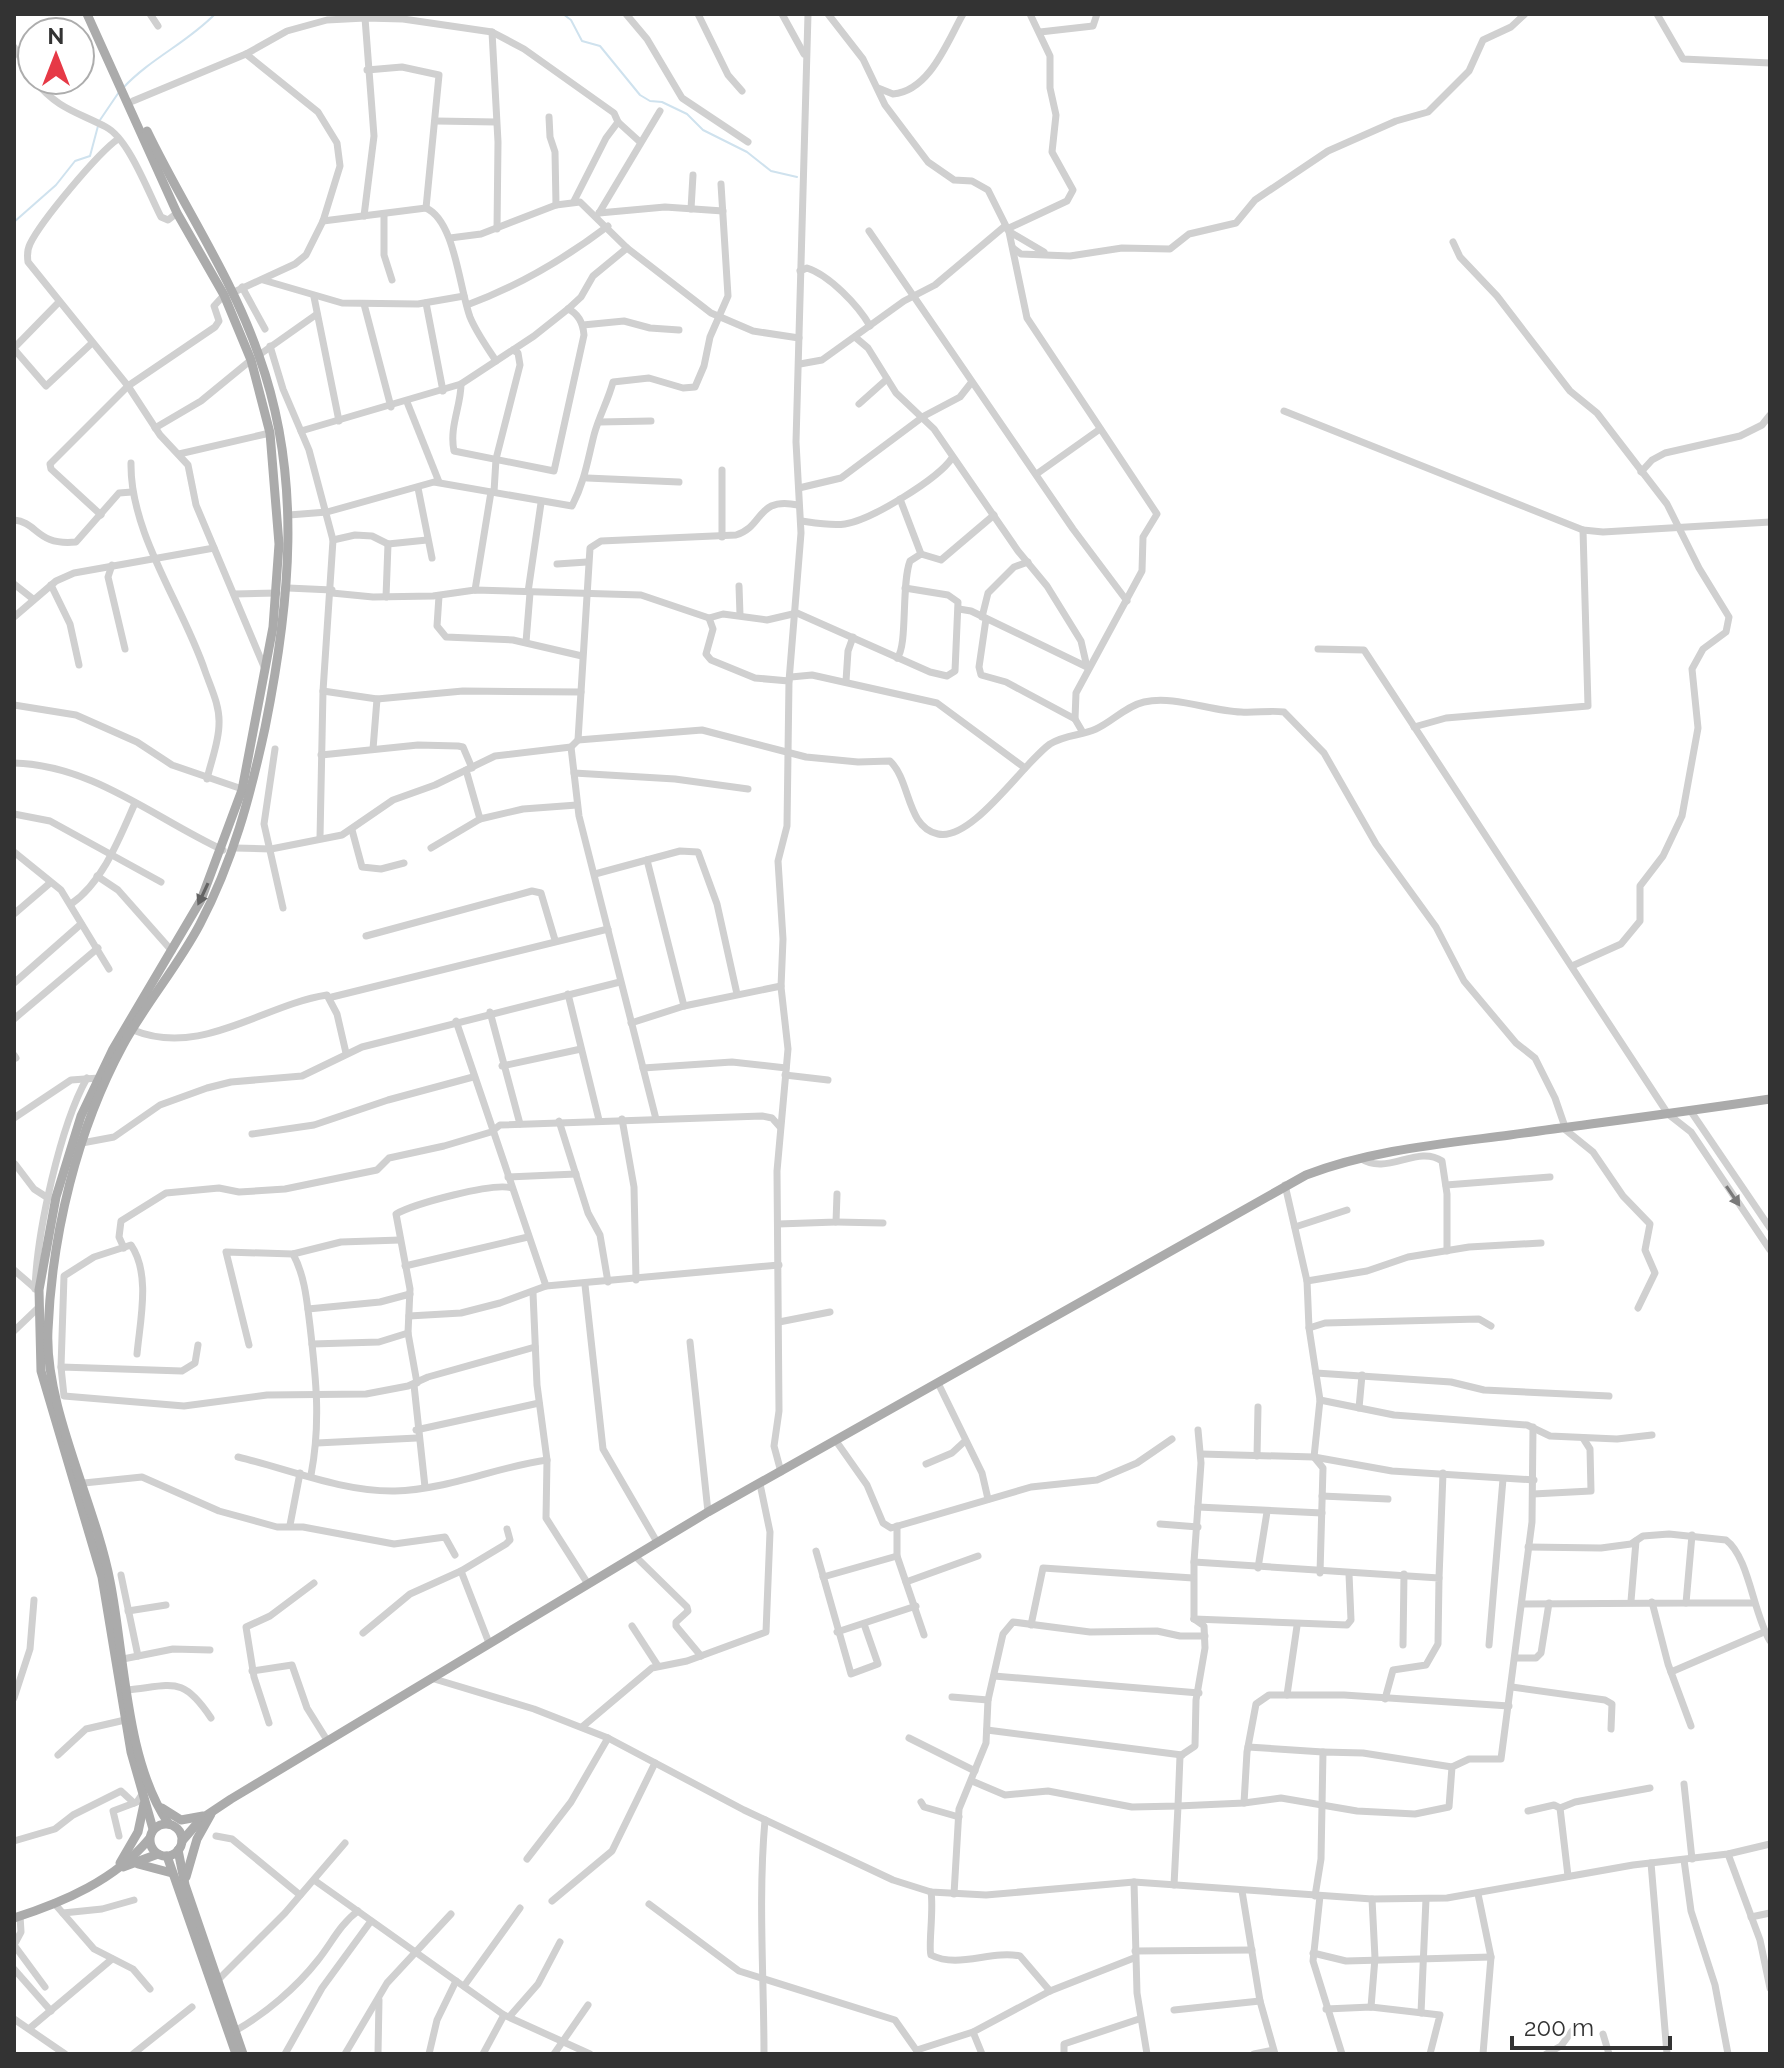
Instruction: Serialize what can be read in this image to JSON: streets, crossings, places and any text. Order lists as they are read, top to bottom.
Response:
{
  "scale_bar": "200 m",
  "north": "top"
}
